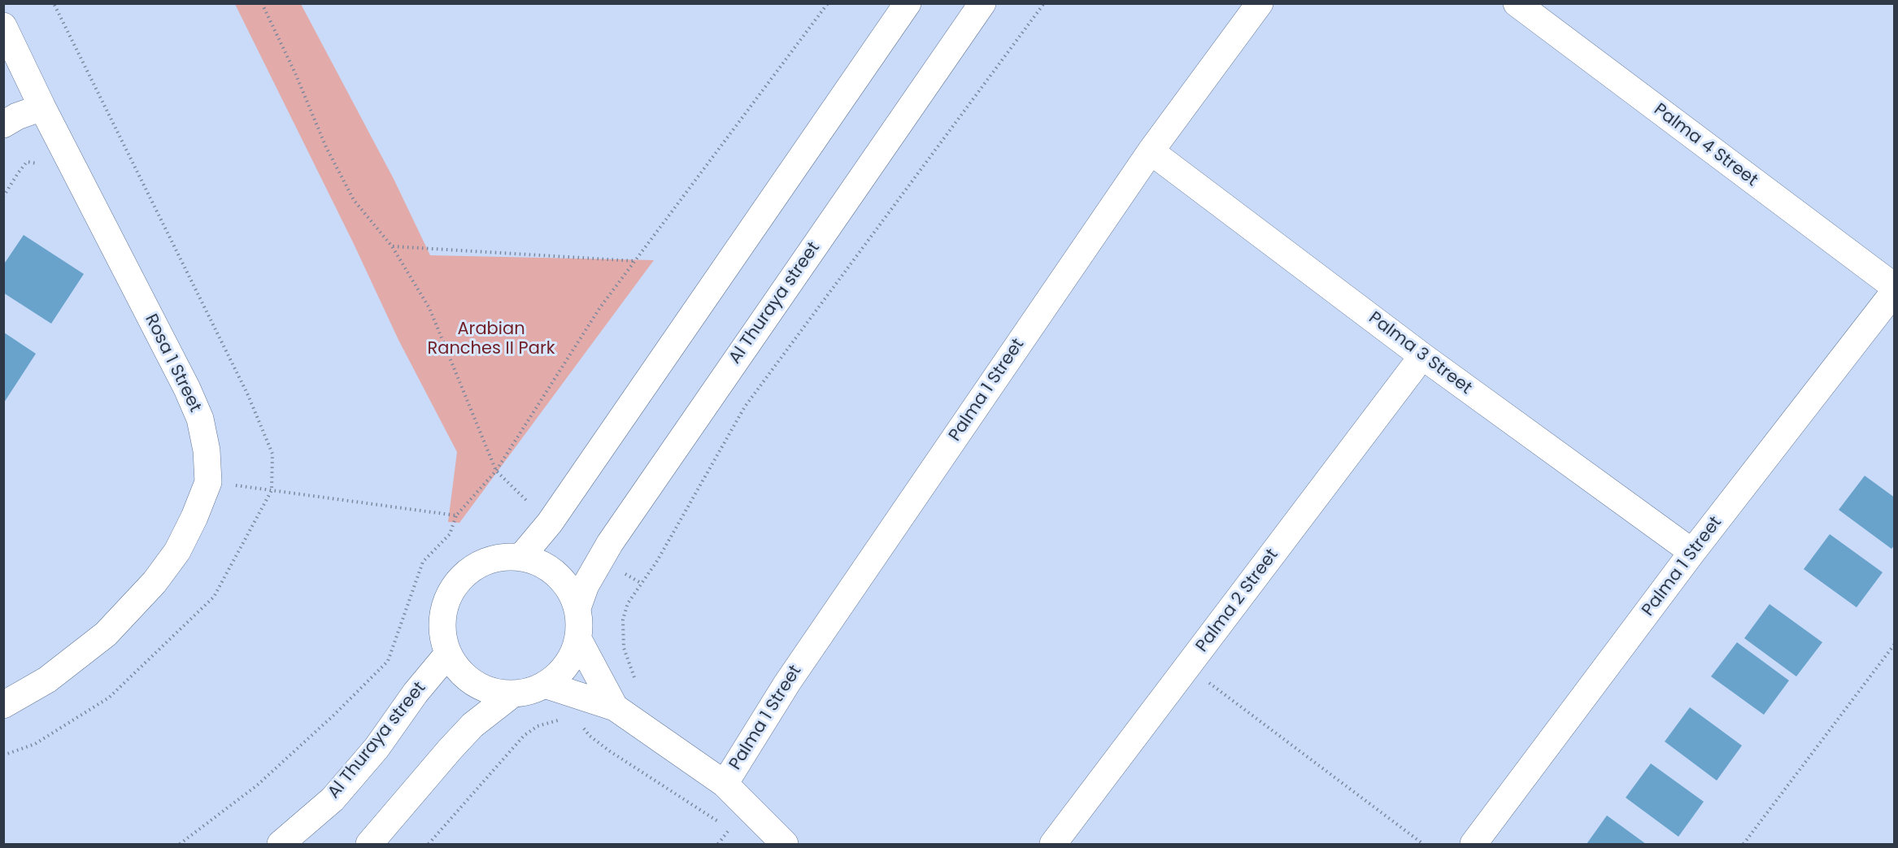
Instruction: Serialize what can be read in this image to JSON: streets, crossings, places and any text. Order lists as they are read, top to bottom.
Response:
{
  "streets": {
    "street": [
      "Palma 4 Street",
      "Al Thuraya street",
      "Palma 3 Street",
      "Rosa 1 Street",
      "Palma 1 Street",
      "Palma 2 Street"
    ]
  },
  "crossings": [
    ["Palma 4 Street", "Palma 1 Street"],
    ["Palma 3 Street", "Palma 1 Street"],
    ["Palma 3 Street", "Palma 2 Street"]
  ],
  "parks": ["Arabian Ranches II Park"]
}
